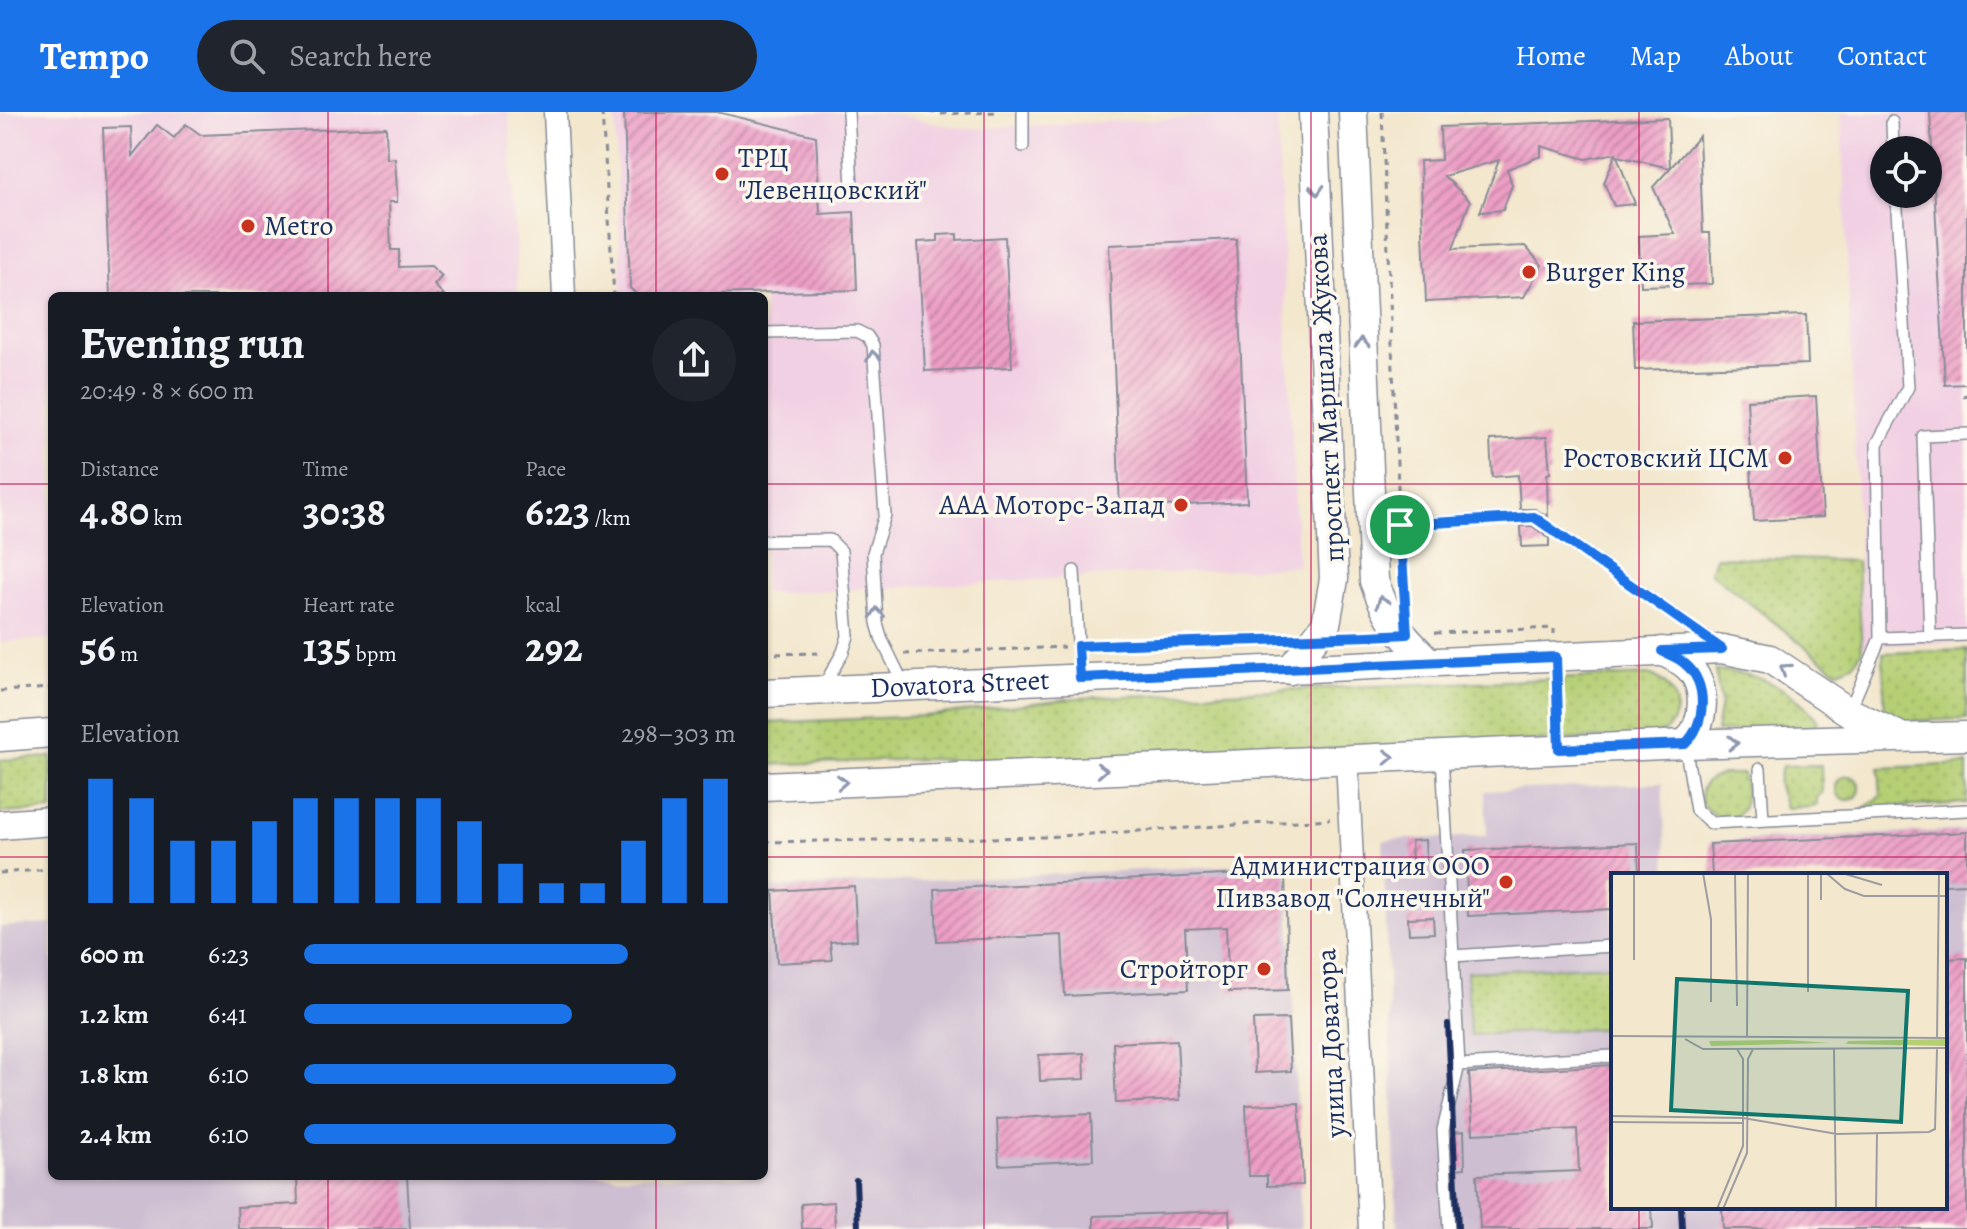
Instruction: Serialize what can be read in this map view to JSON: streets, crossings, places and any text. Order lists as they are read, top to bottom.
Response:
{
  "streets": {
    "street": ["проспект Маршала Жукова", "Dovatora Street", "улица Доватора"]
  },
  "crossings": [
    ["проспект Маршала Жукова", "Dovatora Street"],
    ["Dovatora Street", "улица Доватора"]
  ],
  "places": [
    "ТРЦ \"Левенцовский\"",
    "Metro",
    "Burger King",
    "Ростовский ЦСМ",
    "ААА Моторс-Запад",
    "Администрация ООО Пивзавод \"Солнечный\"",
    "Стройторг"
  ],
  "page": {
    "header": "Tempo",
    "search": "Search here",
    "nav": [
      "Home",
      "Map",
      "About",
      "Contact"
    ],
    "heading": ["Evening run", "20:49 · 8 × 600 m"],
    "stats": [
      ["Distance", "4.80 km"],
      ["Time", "30:38"],
      ["Pace", "6:23 /km"],
      ["Elevation", "56 m"],
      ["Heart rate", "135 bpm"],
      ["kcal", "292"]
    ],
    "chart": ["Elevation", "298–303 m"],
    "list": [
      {
        "name": "600 m",
        "note": "6:23"
      },
      {
        "name": "1.2 km",
        "note": "6:41"
      },
      {
        "name": "1.8 km",
        "note": "6:10"
      },
      {
        "name": "2.4 km",
        "note": "6:10"
      }
    ]
  }
}
